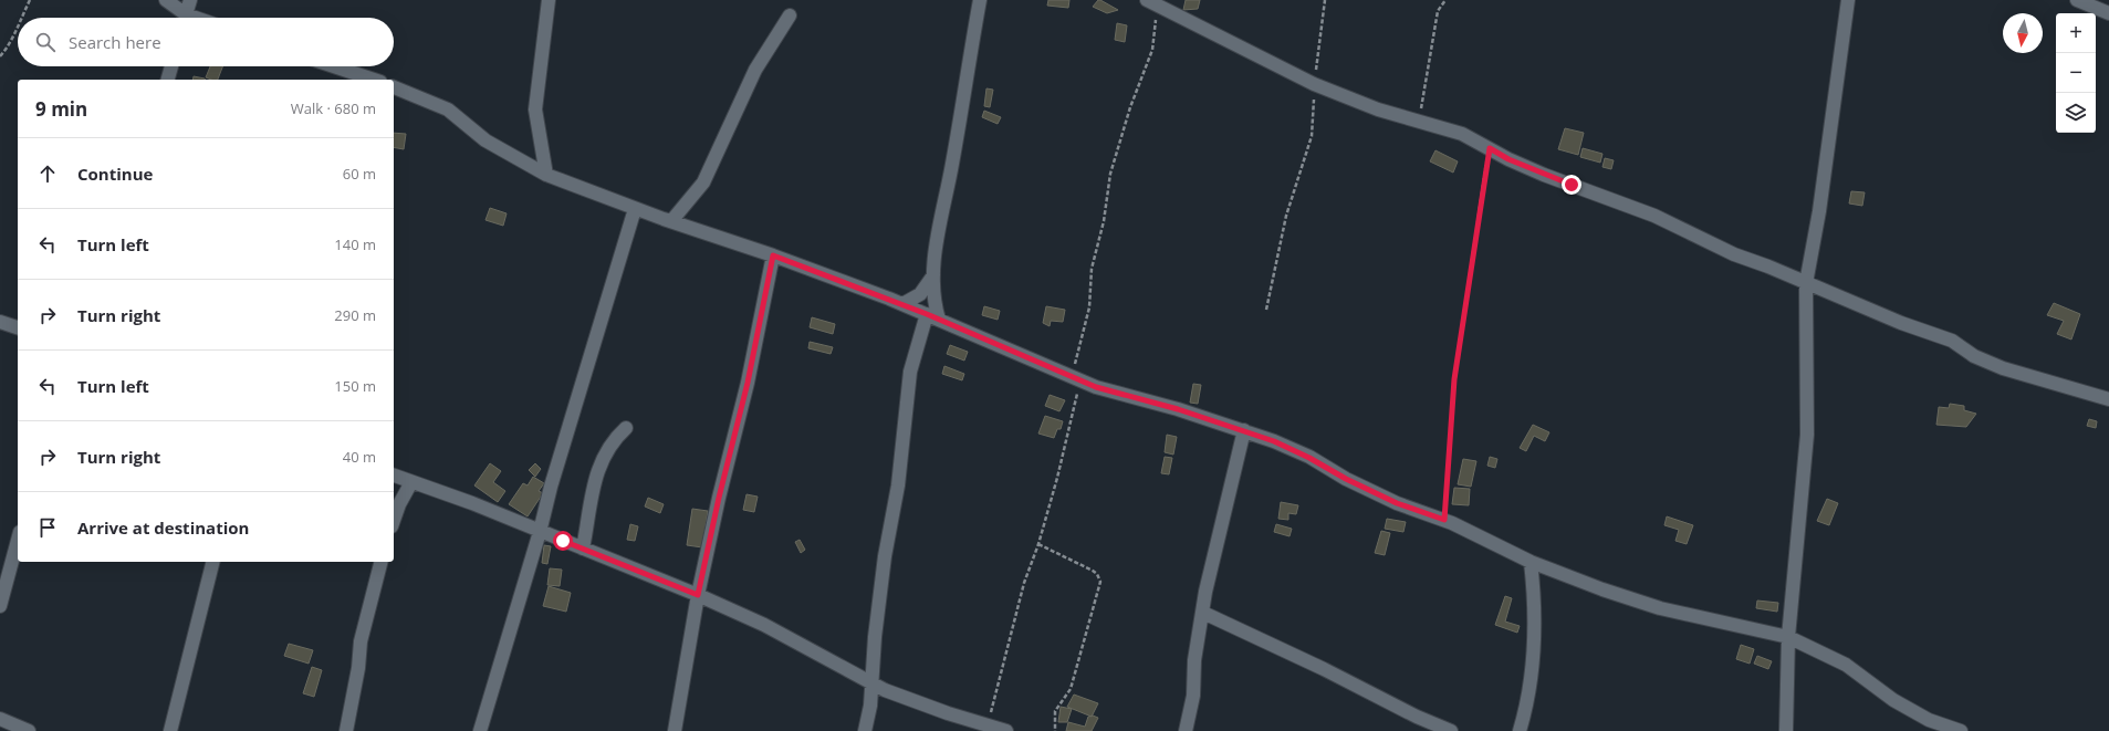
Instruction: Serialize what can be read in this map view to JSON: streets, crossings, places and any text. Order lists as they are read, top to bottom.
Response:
{
  "north": "bottom",
  "page": {
    "map_buttons": ["+", "−"],
    "search": "Search here",
    "heading": ["9 min", "Walk · 680 m"],
    "list": [
      ["Continue", "60 m"],
      ["Turn left", "140 m"],
      ["Turn right", "290 m"],
      ["Turn left", "150 m"],
      ["Turn right", "40 m"],
      "Arrive at destination"
    ]
  }
}
